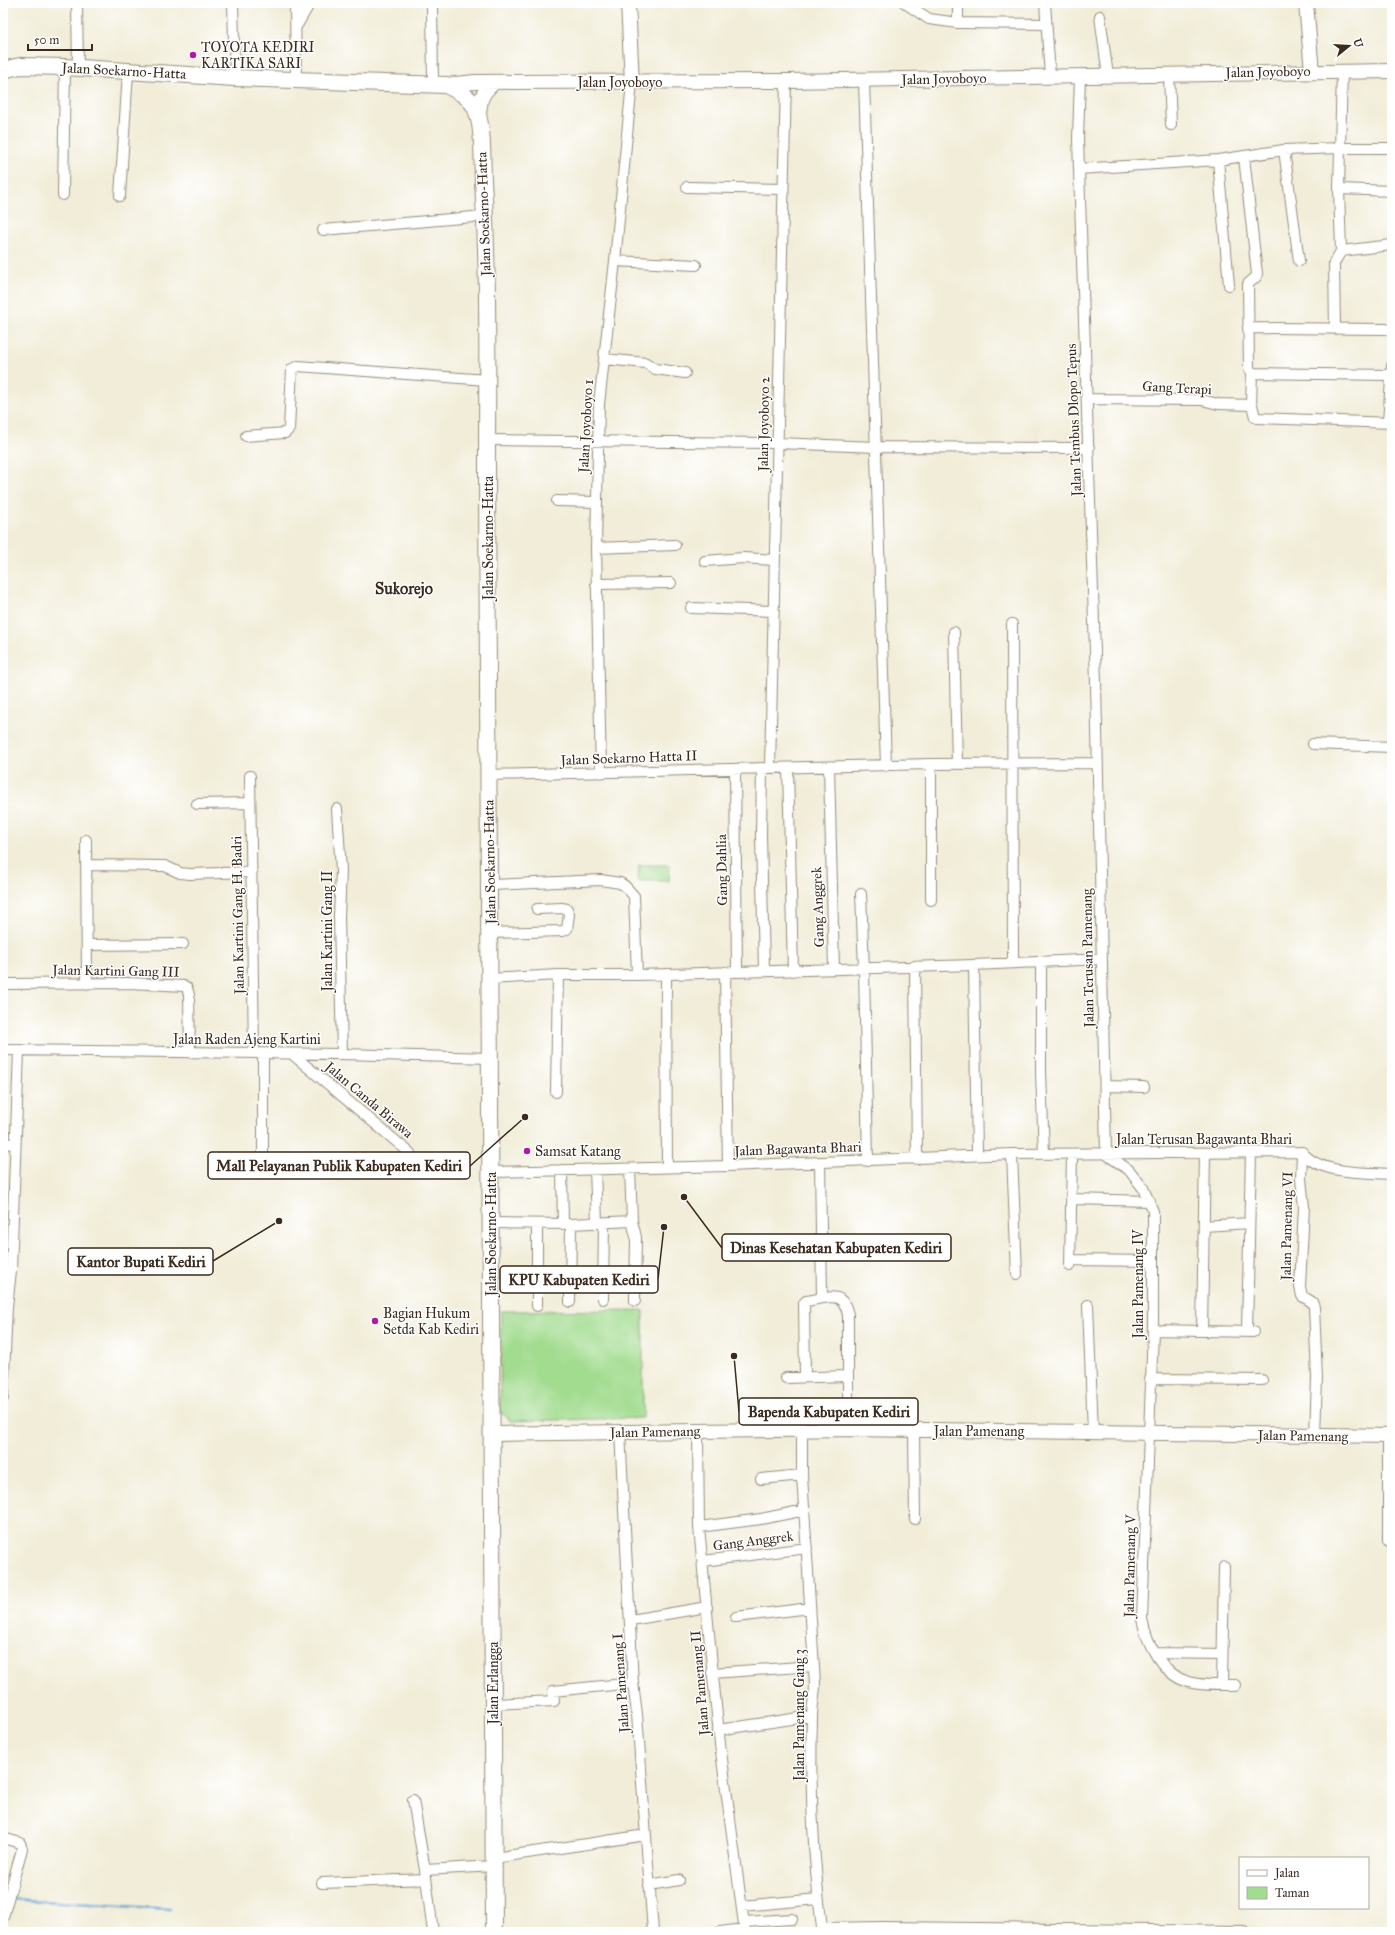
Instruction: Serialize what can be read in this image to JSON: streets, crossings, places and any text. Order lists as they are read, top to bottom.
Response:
{
  "streets": {
    "main road": [
      "Jalan Soekarno-Hatta",
      "Jalan Joyoboyo",
      "Jalan Pamenang",
      "Jalan Erlangga"
    ],
    "street": [
      "Gang Terapi",
      "Jalan Tembus Dlopo Tepus",
      "Jalan Joyoboyo 2",
      "Jalan Joyoboyo 1",
      "Jalan Soekarno Hatta II",
      "Gang Dahlia",
      "Gang Anggrek",
      "Jalan Kartini Gang H. Badri",
      "Jalan Kartini Gang II",
      "Jalan Terusan Pamenang",
      "Jalan Kartini Gang III",
      "Jalan Raden Ajeng Kartini",
      "Jalan Canda Birawa",
      "Jalan Terusan Bagawanta Bhari",
      "Jalan Bagawanta Bhari",
      "Jalan Pamenang VI",
      "Jalan Pamenang IV",
      "Jalan Pamenang V",
      "Jalan Pamenang I",
      "Jalan Pamenang II",
      "Jalan Pamenang Gang 3"
    ]
  },
  "crossings": [
    ["Jalan Soekarno-Hatta", "Jalan Joyoboyo"],
    ["Jalan Soekarno-Hatta", "Jalan Soekarno Hatta II"],
    ["Jalan Soekarno-Hatta", "Jalan Raden Ajeng Kartini"],
    ["Jalan Soekarno-Hatta", "Jalan Bagawanta Bhari"],
    ["Jalan Soekarno-Hatta", "Jalan Pamenang"],
    ["Jalan Soekarno-Hatta", "Jalan Erlangga"],
    ["Jalan Joyoboyo", "Jalan Tembus Dlopo Tepus"],
    ["Jalan Joyoboyo", "Jalan Joyoboyo 2"],
    ["Jalan Joyoboyo", "Jalan Joyoboyo 1"],
    ["Gang Terapi", "Jalan Tembus Dlopo Tepus"],
    ["Jalan Tembus Dlopo Tepus", "Jalan Soekarno Hatta II"],
    ["Jalan Tembus Dlopo Tepus", "Jalan Terusan Pamenang"],
    ["Jalan Joyoboyo 2", "Jalan Soekarno Hatta II"],
    ["Jalan Joyoboyo 1", "Jalan Soekarno Hatta II"],
    ["Jalan Soekarno Hatta II", "Gang Dahlia"],
    ["Jalan Soekarno Hatta II", "Gang Anggrek"],
    ["Jalan Soekarno Hatta II", "Jalan Terusan Pamenang"],
    ["Gang Anggrek", "Jalan Pamenang II"],
    ["Gang Anggrek", "Jalan Pamenang Gang 3"],
    ["Jalan Kartini Gang H. Badri", "Jalan Raden Ajeng Kartini"],
    ["Jalan Kartini Gang II", "Jalan Raden Ajeng Kartini"],
    ["Jalan Terusan Pamenang", "Jalan Terusan Bagawanta Bhari"],
    ["Jalan Terusan Pamenang", "Jalan Bagawanta Bhari"],
    ["Jalan Terusan Pamenang", "Jalan Pamenang IV"],
    ["Jalan Kartini Gang III", "Jalan Raden Ajeng Kartini"],
    ["Jalan Raden Ajeng Kartini", "Jalan Canda Birawa"],
    ["Jalan Terusan Bagawanta Bhari", "Jalan Bagawanta Bhari"],
    ["Jalan Terusan Bagawanta Bhari", "Jalan Pamenang VI"],
    ["Jalan Terusan Bagawanta Bhari", "Jalan Pamenang IV"],
    ["Jalan Bagawanta Bhari", "Jalan Pamenang IV"],
    ["Jalan Pamenang VI", "Jalan Pamenang"],
    ["Jalan Pamenang IV", "Jalan Pamenang"],
    ["Jalan Pamenang IV", "Jalan Pamenang V"],
    ["Jalan Pamenang", "Jalan Pamenang V"],
    ["Jalan Pamenang", "Jalan Erlangga"],
    ["Jalan Pamenang", "Jalan Pamenang I"],
    ["Jalan Pamenang", "Jalan Pamenang II"],
    ["Jalan Pamenang", "Jalan Pamenang Gang 3"]
  ],
  "districts": ["Sukorejo"],
  "places": [
    "TOYOTA KEDIRI KARTIKA SARI",
    "Mall Pelayanan Publik Kabupaten Kediri",
    "Samsat Katang",
    "Dinas Kesehatan Kabupaten Kediri",
    "Kantor Bupati Kediri",
    "KPU Kabupaten Kediri",
    "Bagian Hukum Setda Kab Kediri",
    "Bapenda Kabupaten Kediri"
  ],
  "legend": ["Jalan", "Taman"],
  "scale_bar": "50 m",
  "north": "right"
}
